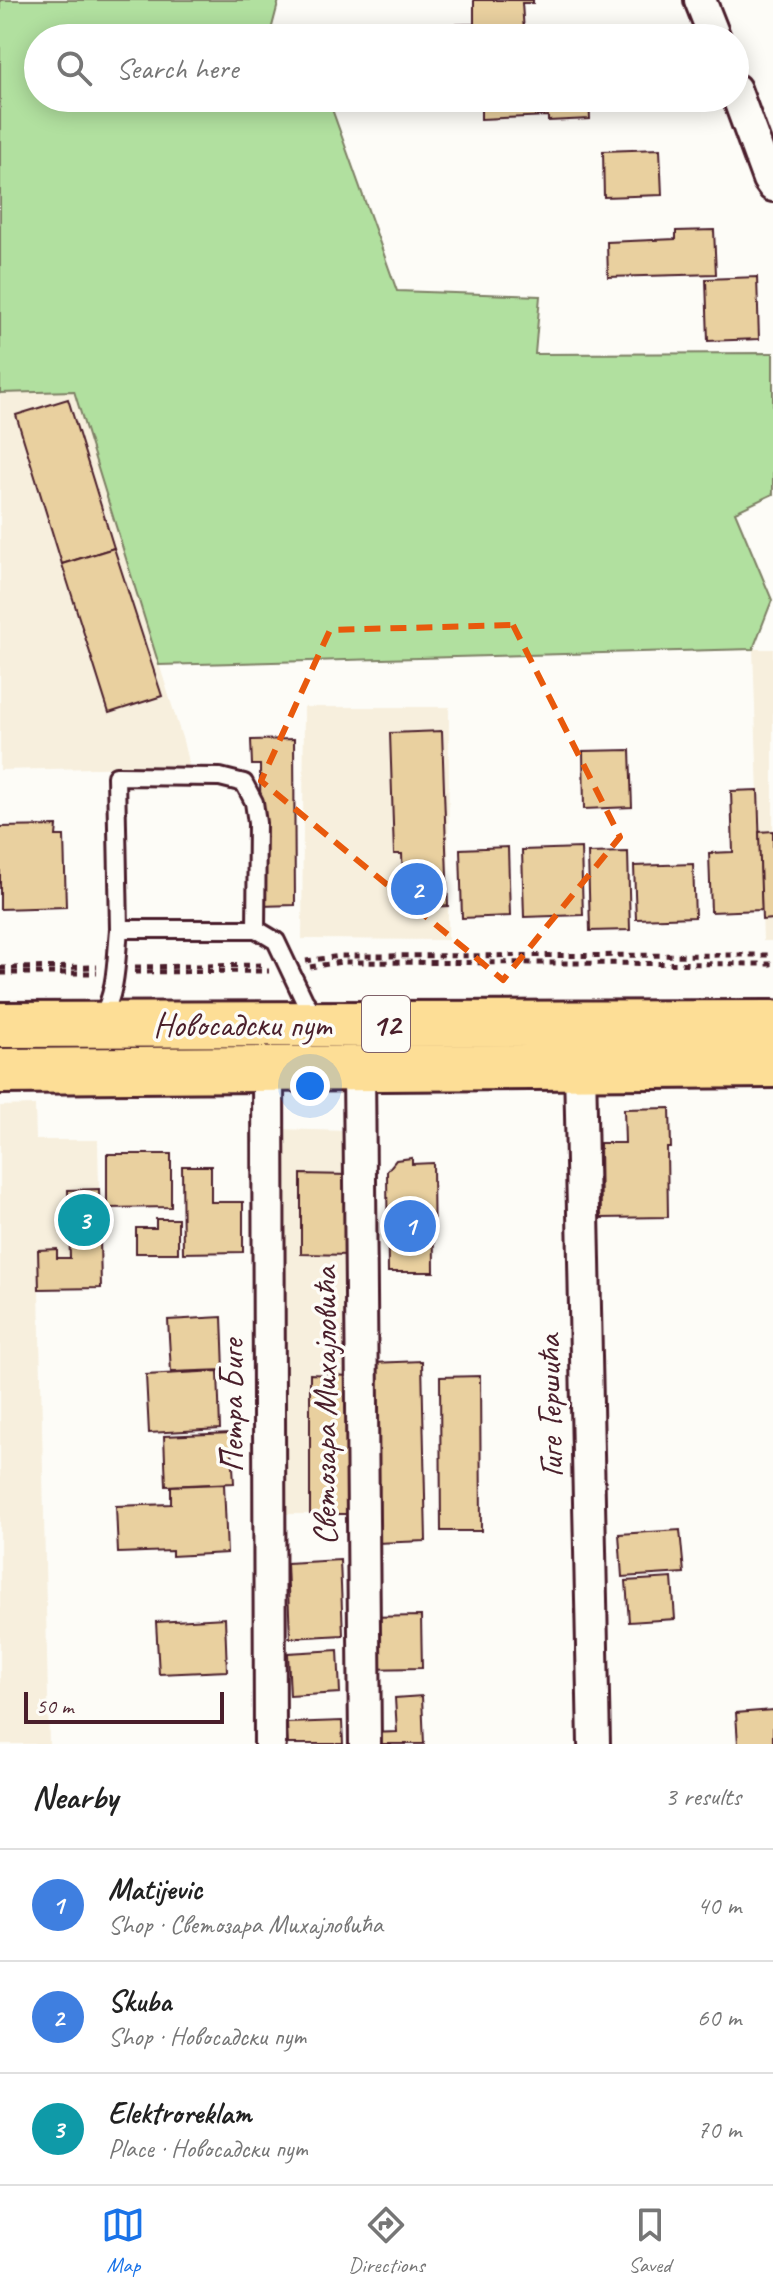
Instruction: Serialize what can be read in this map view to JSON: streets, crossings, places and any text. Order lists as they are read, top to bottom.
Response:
{
  "streets": {
    "main road": ["Новосадски пут", "12"],
    "street": ["Петра Биге", "Светозара Михајловића", "Гиге Гершића"]
  },
  "crossings": [
    ["Новосадски пут", "Петра Биге"],
    ["Новосадски пут", "Светозара Михајловића"],
    ["Новосадски пут", "Гиге Гершића"]
  ],
  "scale_bar": "50 m",
  "page": {
    "search": "Search here",
    "pins": ["2", "3", "1"],
    "scale": "50 m",
    "heading": ["Nearby", "3 results"],
    "list": [
      {
        "mark": "1",
        "name": "Matijevic",
        "note": "Shop · Светозара Михајловића",
        "value": "40 m"
      },
      {
        "mark": "2",
        "name": "Skuba",
        "note": "Shop · Новосадски пут",
        "value": "60 m"
      },
      {
        "mark": "3",
        "name": "Elektroreklam",
        "note": "Place · Новосадски пут",
        "value": "70 m"
      }
    ],
    "nav": ["Map", "Directions", "Saved"]
  }
}
